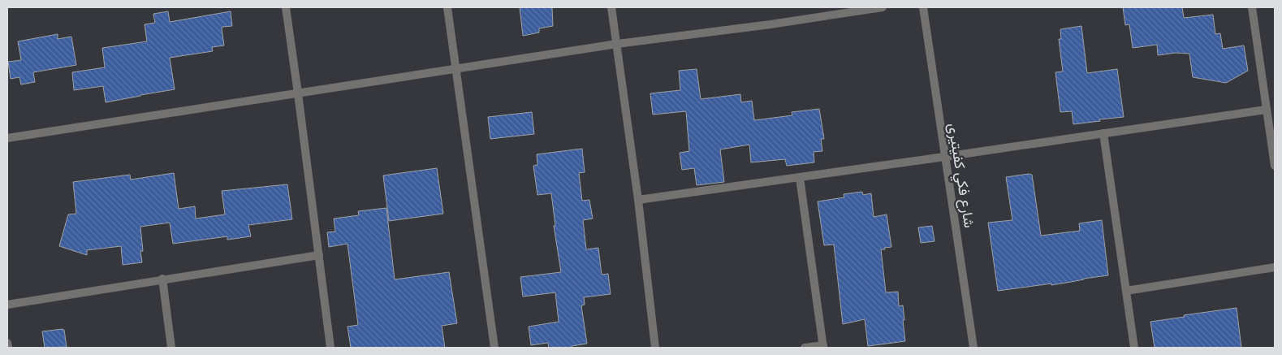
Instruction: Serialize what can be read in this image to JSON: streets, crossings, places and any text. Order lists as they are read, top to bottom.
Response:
{
  "streets": {
    "street": ["شارع فكي كفيتيرى"]
  }
}
